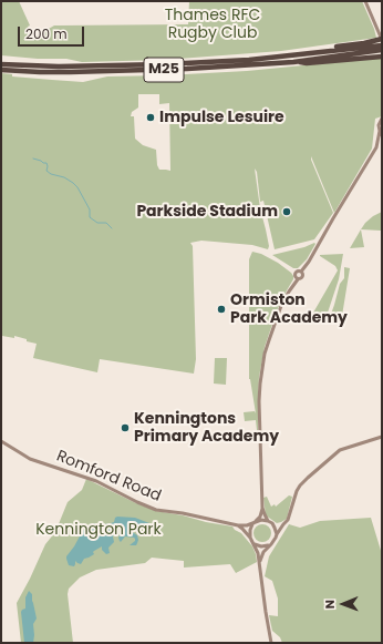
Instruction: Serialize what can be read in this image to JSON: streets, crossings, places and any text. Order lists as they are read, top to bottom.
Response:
{
  "streets": {
    "highway": ["M25"],
    "main road": ["Romford Road"]
  },
  "parks": ["Thames RFC Rugby Club", "Kennington Park"],
  "places": [
    "Impulse Lesuire",
    "Parkside Stadium",
    "Ormiston Park Academy",
    "Kenningtons Primary Academy"
  ],
  "scale_bar": "200 m",
  "north": "left"
}
